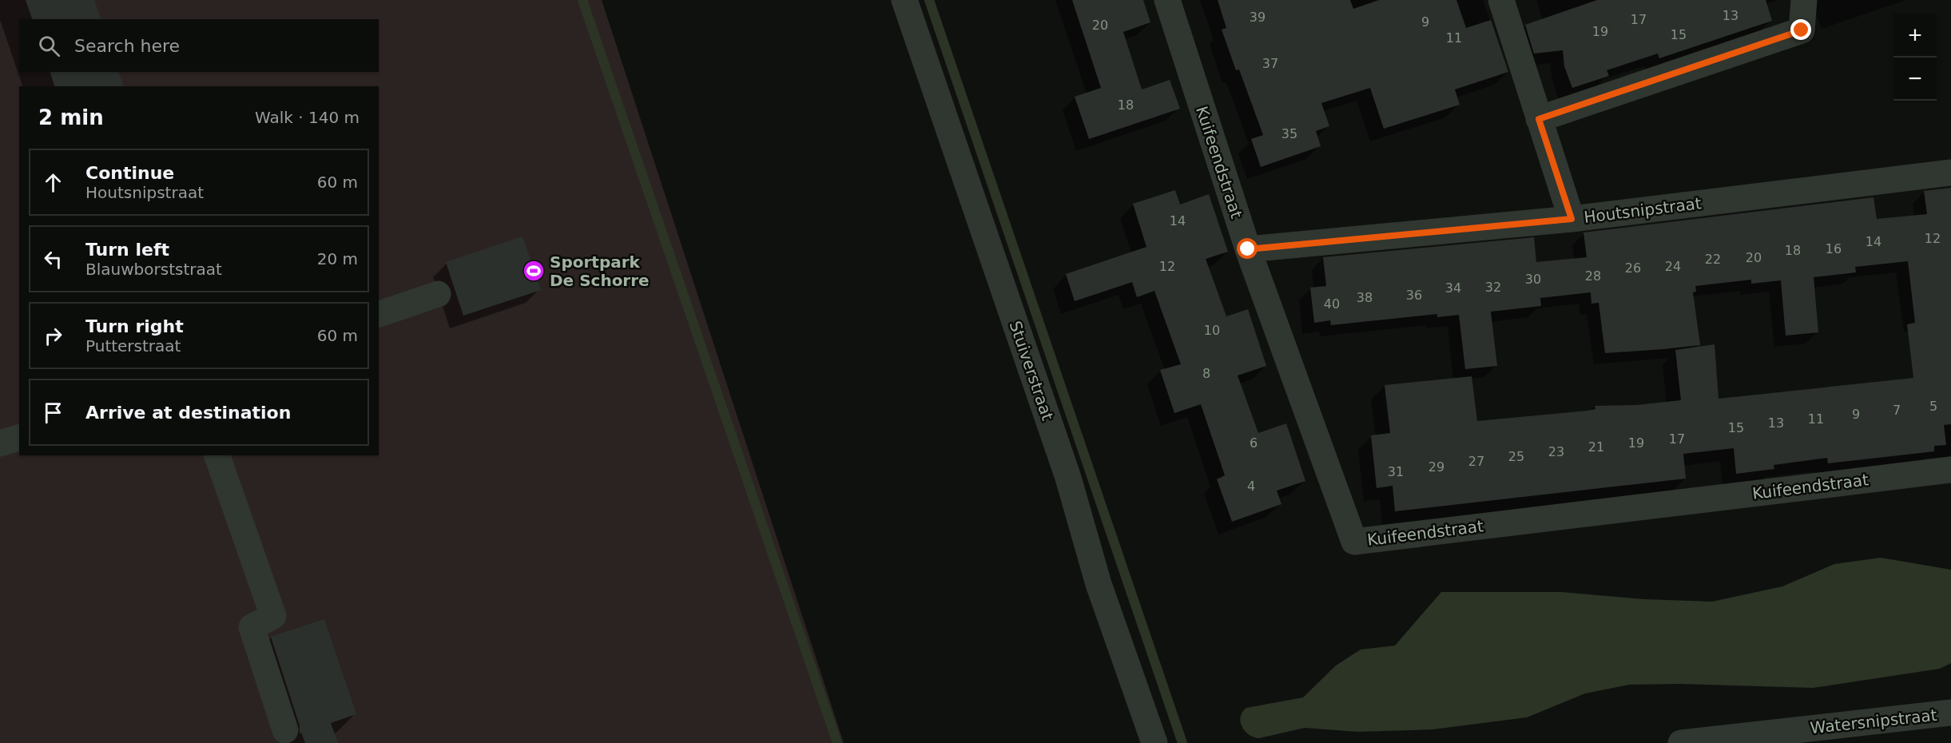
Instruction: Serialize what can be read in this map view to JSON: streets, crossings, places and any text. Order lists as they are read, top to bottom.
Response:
{
  "streets": {
    "street": [
      "Kuifeendstraat",
      "Houtsnipstraat",
      "Stuiverstraat",
      "Watersnipstraat"
    ]
  },
  "crossings": [
    ["Kuifeendstraat", "Houtsnipstraat"]
  ],
  "places": {
    "sports": ["Sportpark De Schorre"]
  },
  "house_numbers": [
    "13",
    "39",
    "17",
    "9",
    "20",
    "19",
    "15",
    "11",
    "37",
    "18",
    "35",
    "14",
    "12",
    "14",
    "16",
    "18",
    "20",
    "22",
    "12",
    "24",
    "26",
    "28",
    "30",
    "32",
    "34",
    "36",
    "38",
    "40",
    "10",
    "8",
    "5",
    "7",
    "9",
    "11",
    "13",
    "15",
    "17",
    "6",
    "19",
    "21",
    "23",
    "25",
    "27",
    "29",
    "31",
    "4"
  ],
  "page": {
    "map_buttons": ["+", "−"],
    "search": "Search here",
    "heading": ["2 min", "Walk · 140 m"],
    "list": [
      ["Continue", "Houtsnipstraat", "60 m"],
      ["Turn left", "Blauwborststraat", "20 m"],
      ["Turn right", "Putterstraat", "60 m"],
      "Arrive at destination"
    ]
  }
}
